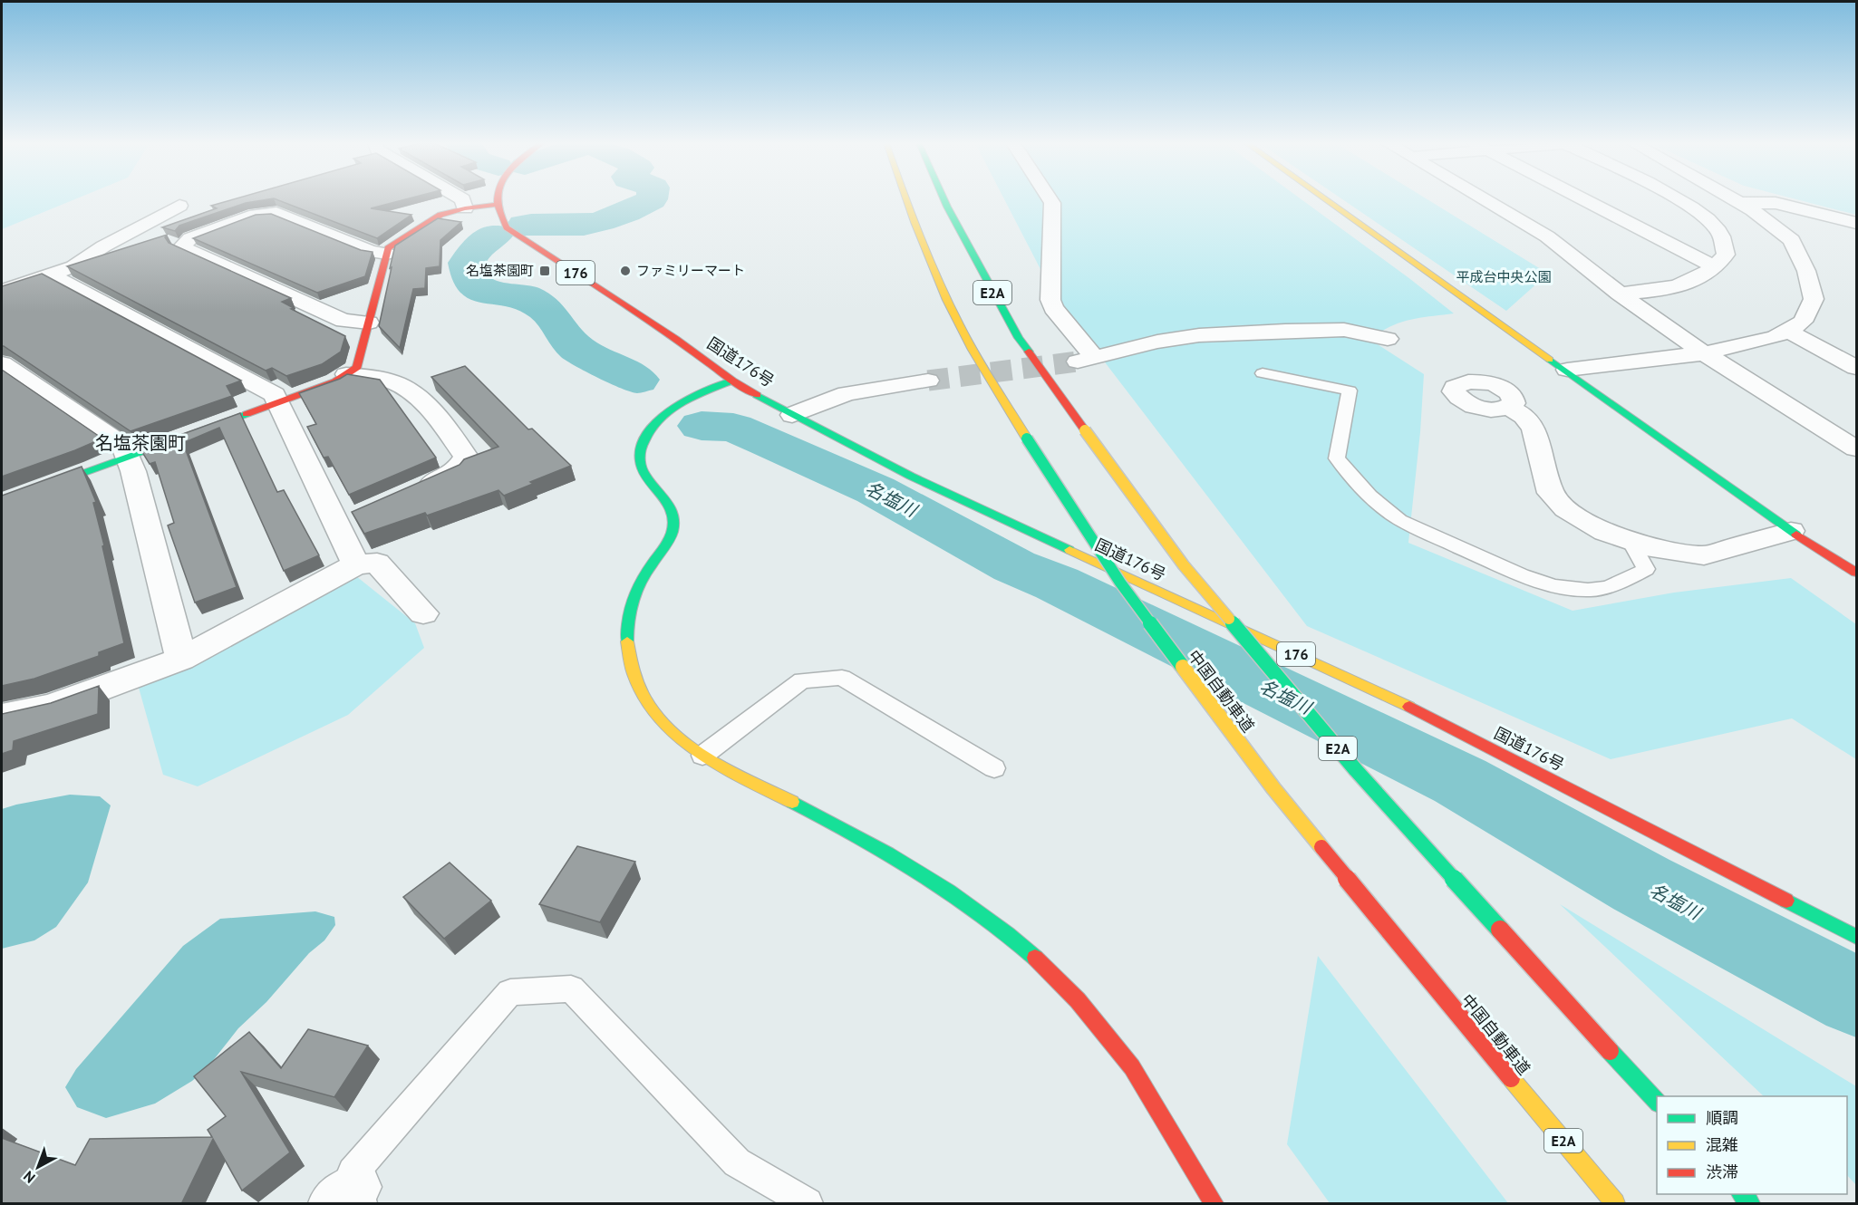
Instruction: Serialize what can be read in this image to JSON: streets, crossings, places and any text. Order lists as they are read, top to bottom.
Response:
{
  "streets": {
    "main road": [
      "176",
      "E2A",
      "国道176号",
      "中国自動車道"
    ]
  },
  "districts": ["名塩茶園町"],
  "water": ["名塩川"],
  "parks": ["平成台中央公園"],
  "places": {
    "transit": ["名塩茶園町"],
    "other": ["ファミリーマート"]
  },
  "legend": ["順調", "混雑", "渋滞"],
  "north": "bottom left"
}
